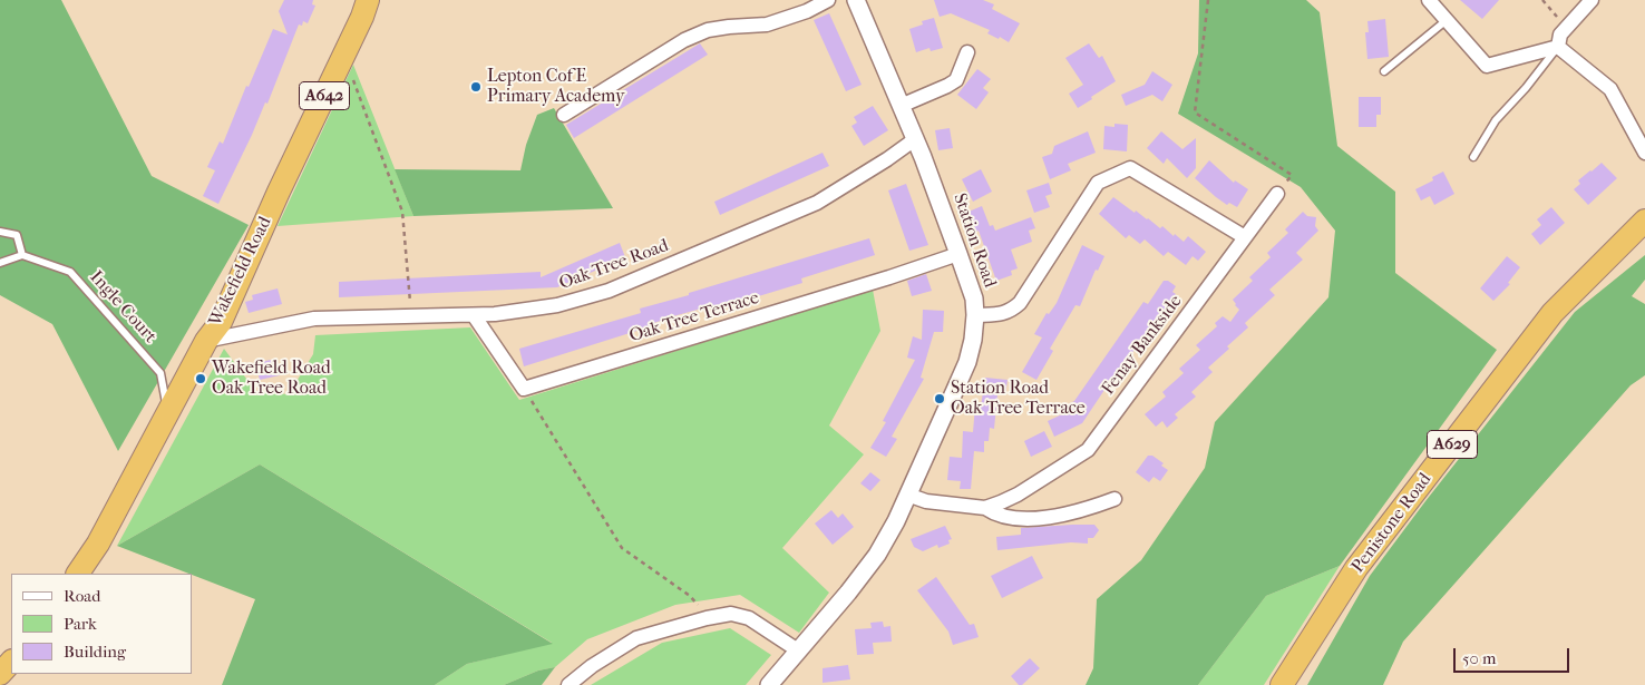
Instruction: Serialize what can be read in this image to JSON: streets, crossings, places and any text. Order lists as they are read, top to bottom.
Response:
{
  "streets": {
    "highway": [
      "A642",
      "Wakefield Road",
      "A629",
      "Penistone Road"
    ],
    "street": [
      "Station Road",
      "Oak Tree Road",
      "Oak Tree Terrace",
      "Fenay Bankside"
    ],
    "lane": ["Ingle Court"]
  },
  "crossings": [
    ["Station Road", "Oak Tree Road"],
    ["Station Road", "Oak Tree Terrace"],
    ["Station Road", "Fenay Bankside"],
    ["Oak Tree Road", "Wakefield Road"],
    ["Wakefield Road", "Ingle Court"]
  ],
  "places": ["Lepton CofE Primary Academy", "Wakefield Road Oak Tree Road", "Station Road Oak Tree Terrace"],
  "legend": ["Road", "Park", "Building"],
  "scale_bar": "50 m"
}
